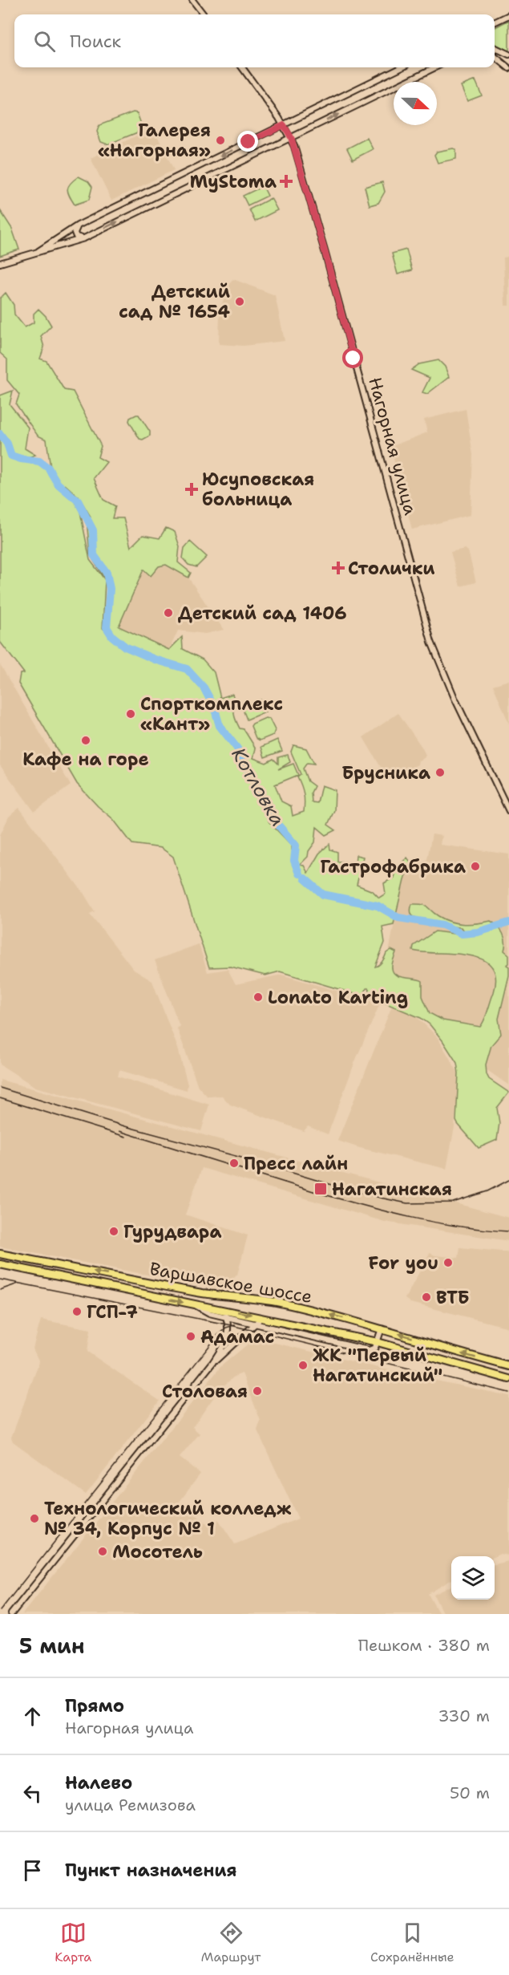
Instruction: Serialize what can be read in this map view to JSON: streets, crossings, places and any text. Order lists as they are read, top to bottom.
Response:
{
  "streets": {
    "main road": ["Варшавское шоссе"],
    "street": ["Нагорная улица"]
  },
  "water": ["Котловка"],
  "places": {
    "other": [
      "Галерея «Нагорная»",
      "Детский сад № 1654",
      "Детский сад 1406",
      "Спорткомплекс «Кант»",
      "Кафе на горе",
      "Брусника",
      "Гастрофабрика",
      "Lonato Karting",
      "Пресс лайн",
      "Гурудвара",
      "For you",
      "ВТБ",
      "ГСП-7",
      "Адамас",
      "ЖК \"Первый Нагатинский\"",
      "Столовая",
      "Технологический колледж № 34, Корпус № 1",
      "Мосотель"
    ],
    "health": ["MyStoma", "Юсуповская больница", "Столички"],
    "transit": ["Нагатинская"]
  },
  "north": "right",
  "page": {
    "search": "Поиск",
    "heading": ["5 мин", "Пешком · 380 m"],
    "list": [
      ["Прямо", "Нагорная улица", "330 m"],
      ["Налево", "улица Ремизова", "50 m"],
      "Пункт назначения"
    ],
    "nav": ["Карта", "Маршрут", "Сохранённые"]
  }
}
